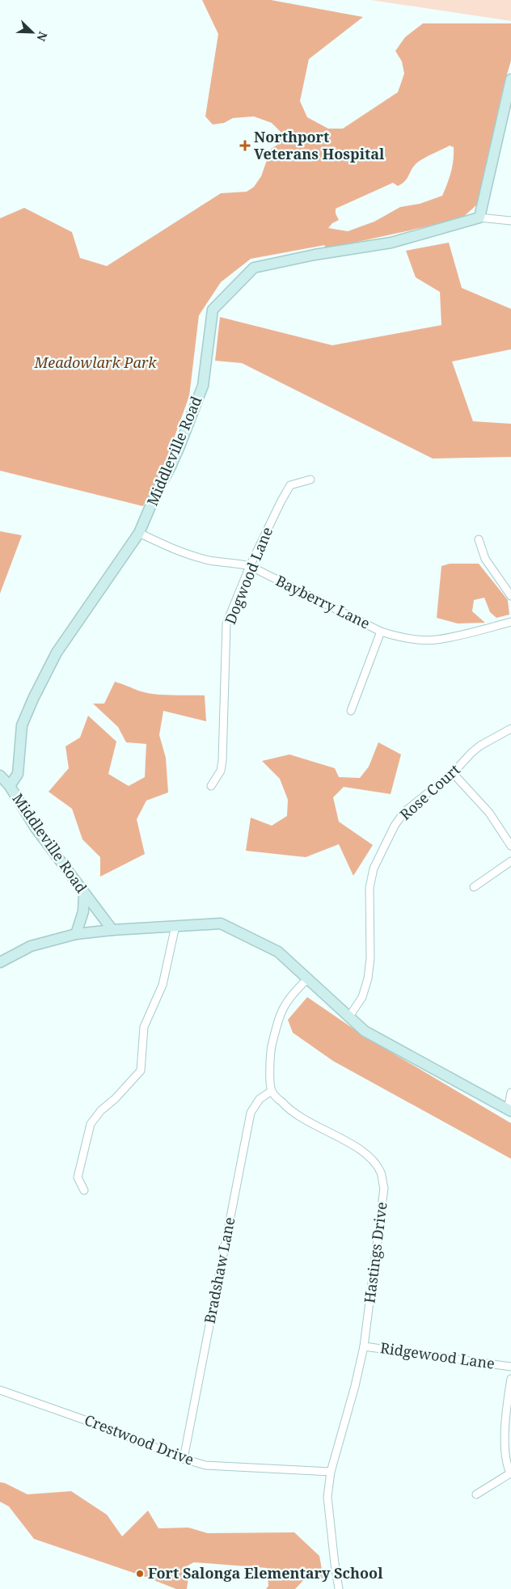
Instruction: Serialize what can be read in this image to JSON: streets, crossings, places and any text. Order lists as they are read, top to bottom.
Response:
{
  "streets": {
    "street": [
      "Middleville Road",
      "Dogwood Lane",
      "Bayberry Lane",
      "Rose Court",
      "Hastings Drive",
      "Bradshaw Lane",
      "Ridgewood Lane",
      "Crestwood Drive"
    ]
  },
  "crossings": [
    ["Middleville Road", "Bayberry Lane"],
    ["Dogwood Lane", "Bayberry Lane"],
    ["Hastings Drive", "Bradshaw Lane"],
    ["Hastings Drive", "Ridgewood Lane"],
    ["Hastings Drive", "Crestwood Drive"],
    ["Bradshaw Lane", "Crestwood Drive"]
  ],
  "parks": ["Meadowlark Park"],
  "places": {
    "health": ["Northport Veterans Hospital"],
    "other": ["Fort Salonga Elementary School"]
  },
  "north": "bottom right"
}
